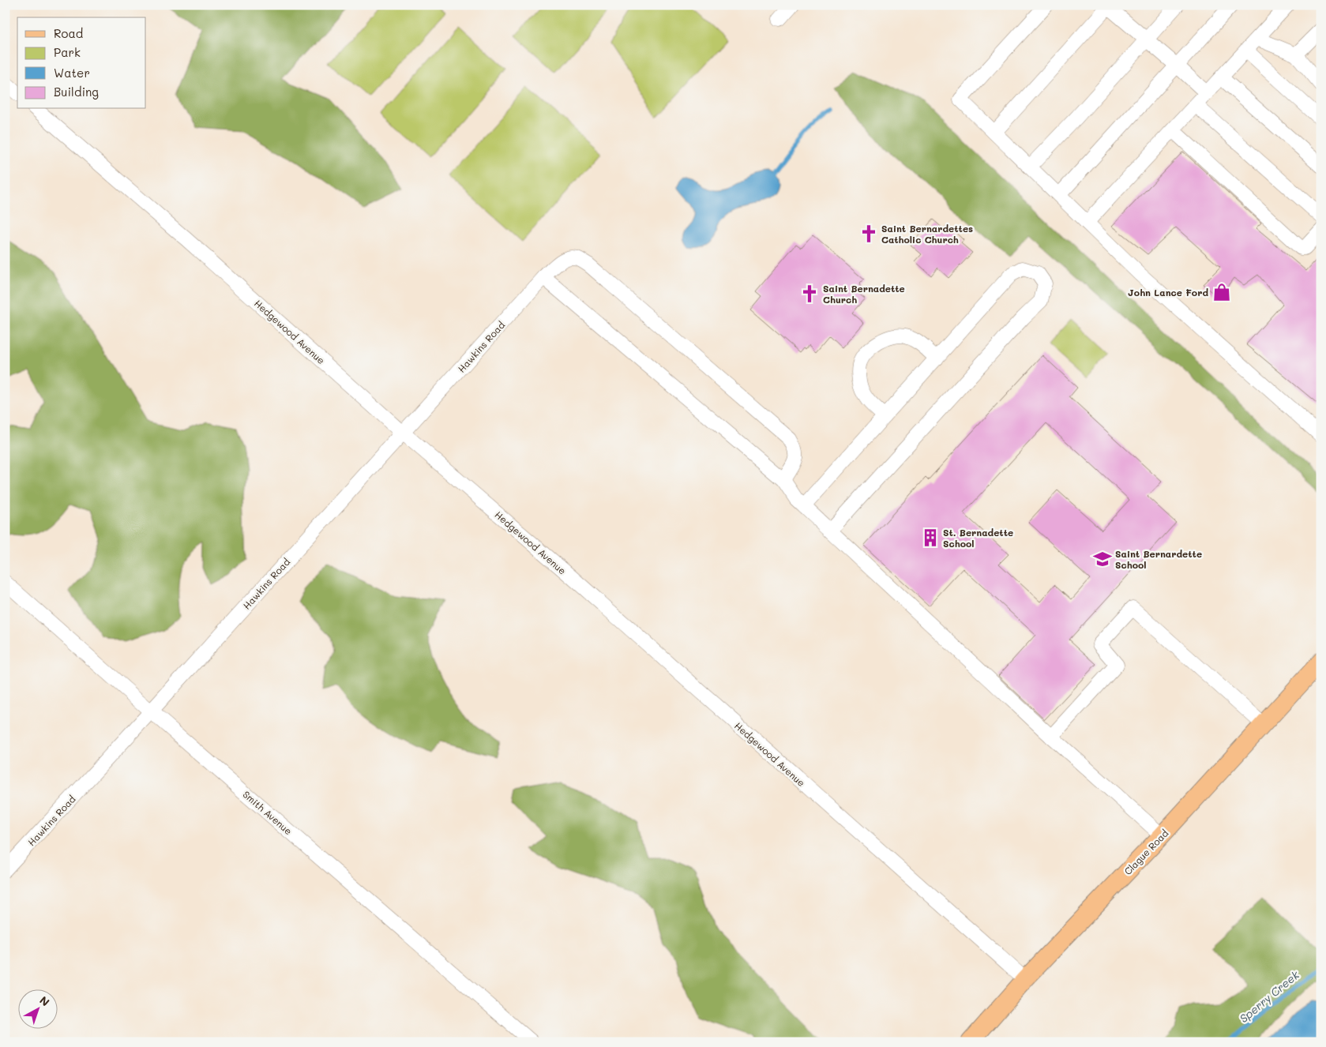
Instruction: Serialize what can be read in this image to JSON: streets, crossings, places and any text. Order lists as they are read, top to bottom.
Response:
{
  "streets": {
    "main road": ["Clague Road"],
    "street": ["Hedgewood Avenue", "Hawkins Road", "Smith Avenue"]
  },
  "crossings": [
    ["Hedgewood Avenue", "Hawkins Road"],
    ["Hedgewood Avenue", "Clague Road"],
    ["Hawkins Road", "Smith Avenue"]
  ],
  "water": ["Sperry Creek"],
  "places": {
    "church": ["Saint Bernardettes Catholic Church", "Saint Bernadette Church"],
    "shop": ["John Lance Ford"],
    "building": ["St. Bernadette School"],
    "school or university": ["Saint Bernardette School"]
  },
  "legend": [
    "Road",
    "Park",
    "Water",
    "Building"
  ],
  "north": "top right"
}
